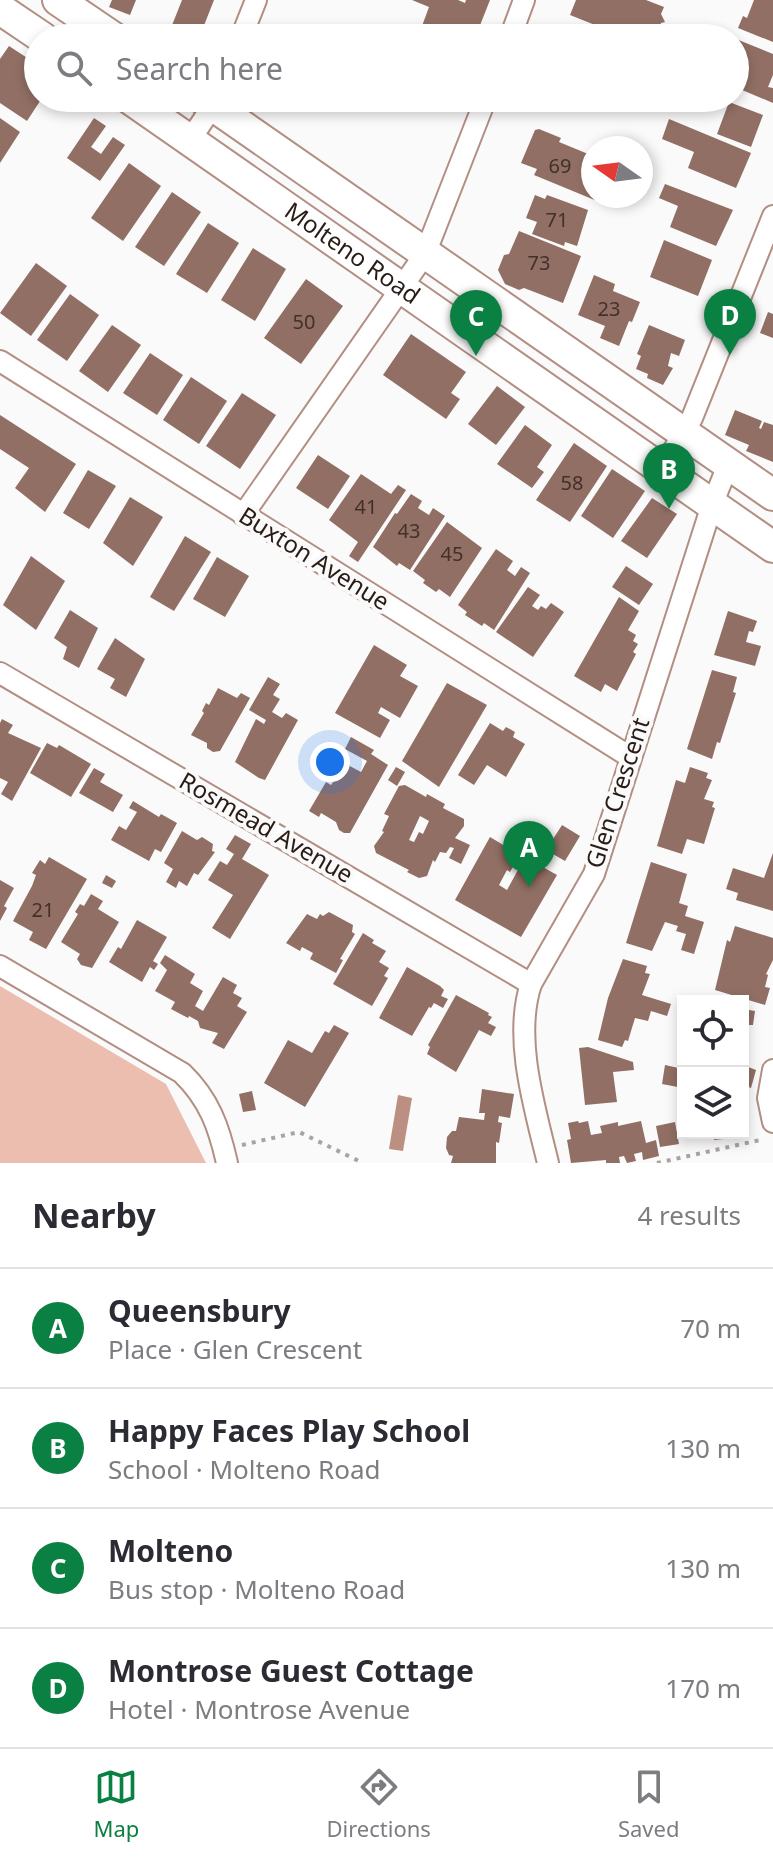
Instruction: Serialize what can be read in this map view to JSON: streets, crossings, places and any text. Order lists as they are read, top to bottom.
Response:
{
  "streets": {
    "street": [
      "Molteno Road",
      "Buxton Avenue",
      "Glen Crescent",
      "Rosmead Avenue"
    ]
  },
  "crossings": [
    ["Molteno Road", "Glen Crescent"],
    ["Buxton Avenue", "Glen Crescent"],
    ["Glen Crescent", "Rosmead Avenue"]
  ],
  "house_numbers": [
    "69",
    "71",
    "73",
    "23",
    "50",
    "58",
    "41",
    "43",
    "45",
    "21"
  ],
  "north": "left",
  "page": {
    "search": "Search here",
    "pins": [
      "D",
      "C",
      "B",
      "A"
    ],
    "heading": ["Nearby", "4 results"],
    "list": [
      {
        "mark": "A",
        "name": "Queensbury",
        "note": "Place · Glen Crescent",
        "value": "70 m"
      },
      {
        "mark": "B",
        "name": "Happy Faces Play School",
        "note": "School · Molteno Road",
        "value": "130 m"
      },
      {
        "mark": "C",
        "name": "Molteno",
        "note": "Bus stop · Molteno Road",
        "value": "130 m"
      },
      {
        "mark": "D",
        "name": "Montrose Guest Cottage",
        "note": "Hotel · Montrose Avenue",
        "value": "170 m"
      }
    ],
    "nav": ["Map", "Directions", "Saved"]
  }
}
